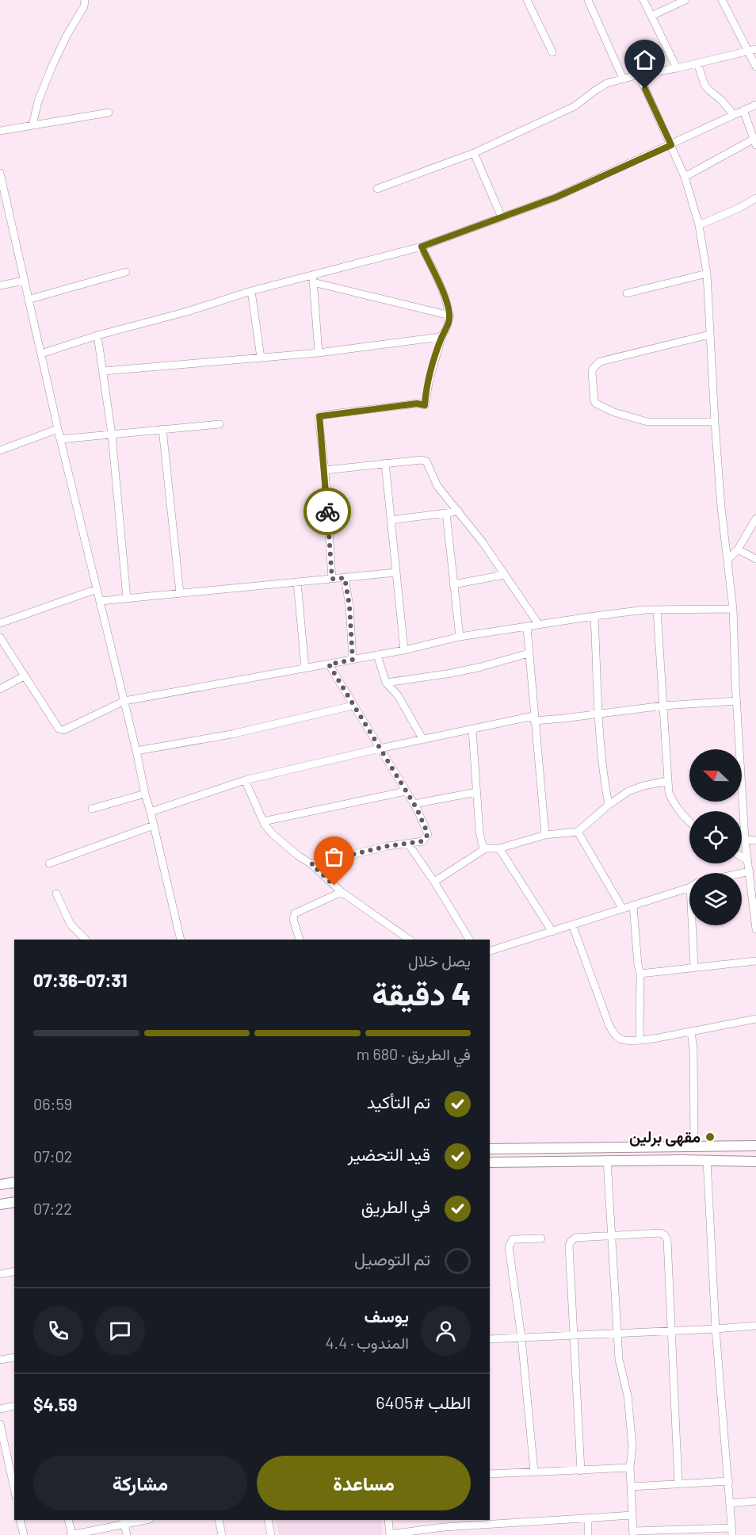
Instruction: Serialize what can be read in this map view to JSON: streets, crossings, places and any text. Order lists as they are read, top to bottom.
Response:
{
  "places": ["مقهى برلين"],
  "north": "left",
  "page": {
    "heading": ["4 دقيقة", "يصل خلال", "07:31–07:36"],
    "panel": [
      "يوسف",
      "المندوب · 4.4",
      "الطلب #6405",
      "$4.59"
    ],
    "bar": "في الطريق · 680 m",
    "list": [
      ["تم التأكيد", "06:59"],
      ["قيد التحضير", "07:02"],
      ["في الطريق", "07:22"],
      "تم التوصيل"
    ],
    "buttons": ["مساعدة", "مشاركة"]
  }
}
